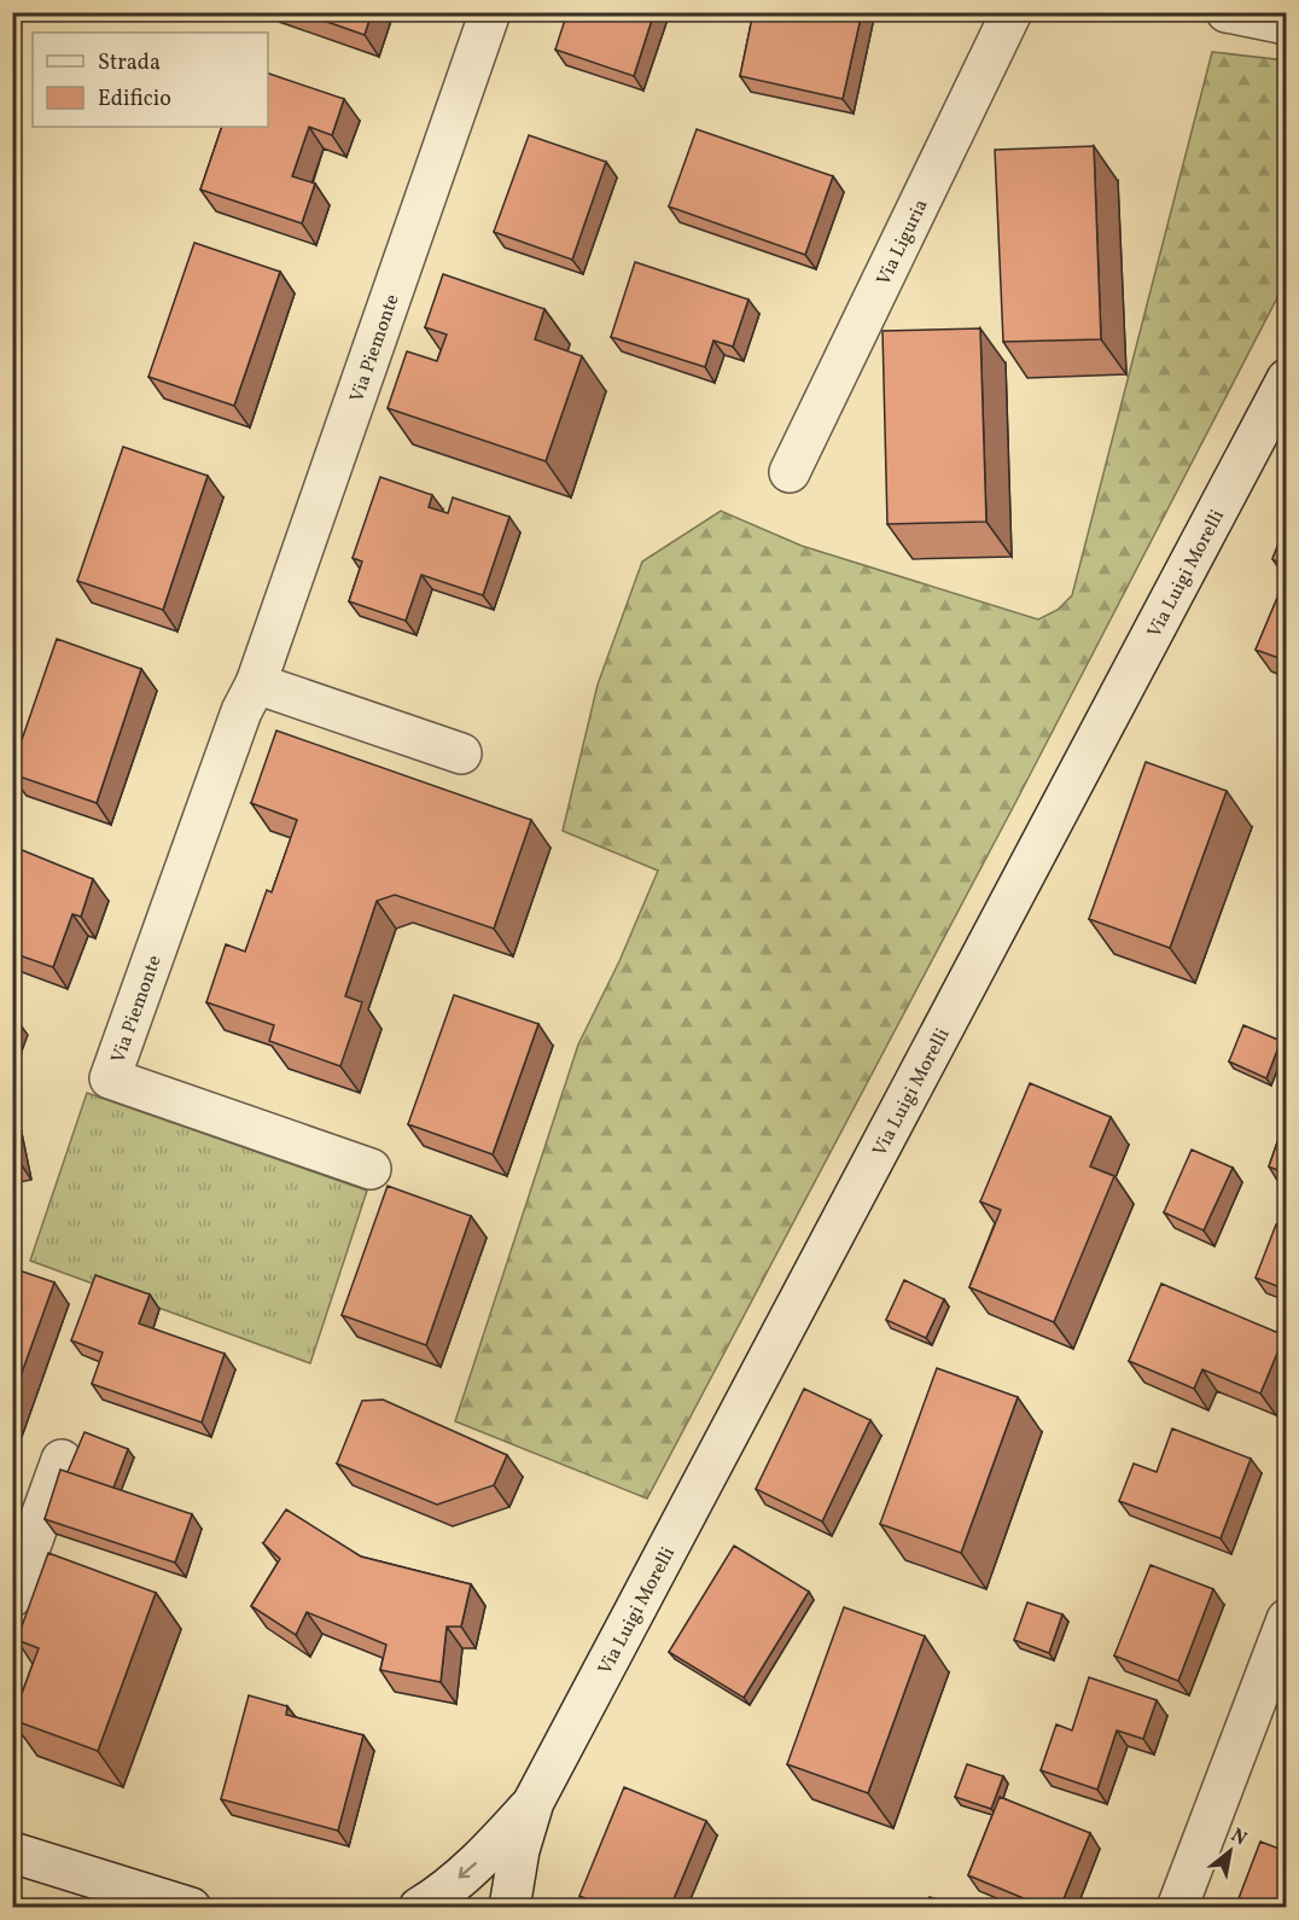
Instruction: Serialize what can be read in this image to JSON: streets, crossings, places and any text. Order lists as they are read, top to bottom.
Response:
{
  "streets": {
    "street": ["Via Liguria", "Via Piemonte", "Via Luigi Morelli"]
  },
  "legend": ["Strada", "Edificio"],
  "north": "top right"
}
